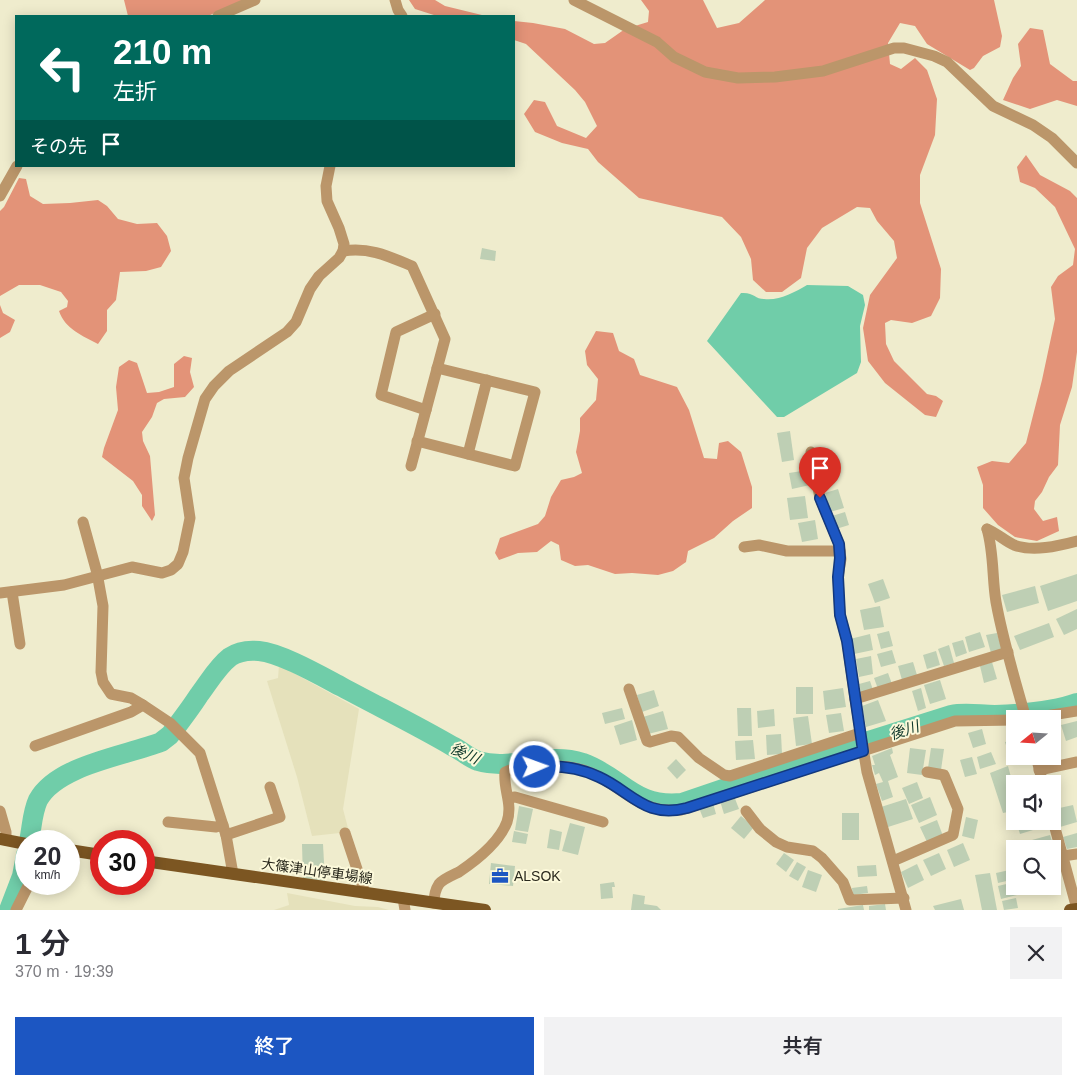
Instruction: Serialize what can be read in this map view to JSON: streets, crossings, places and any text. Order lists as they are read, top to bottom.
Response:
{
  "streets": {
    "main road": ["大篠津山停車場線"]
  },
  "water": ["後川"],
  "places": {
    "office": ["ALSOK"]
  },
  "north": "left",
  "page": {
    "turn": ["210 m", "左折"],
    "then": "その先",
    "speed": "20 km/h",
    "limit": "30",
    "heading": ["1 分", "370 m · 19:39"],
    "buttons": ["終了", "共有"]
  }
}
